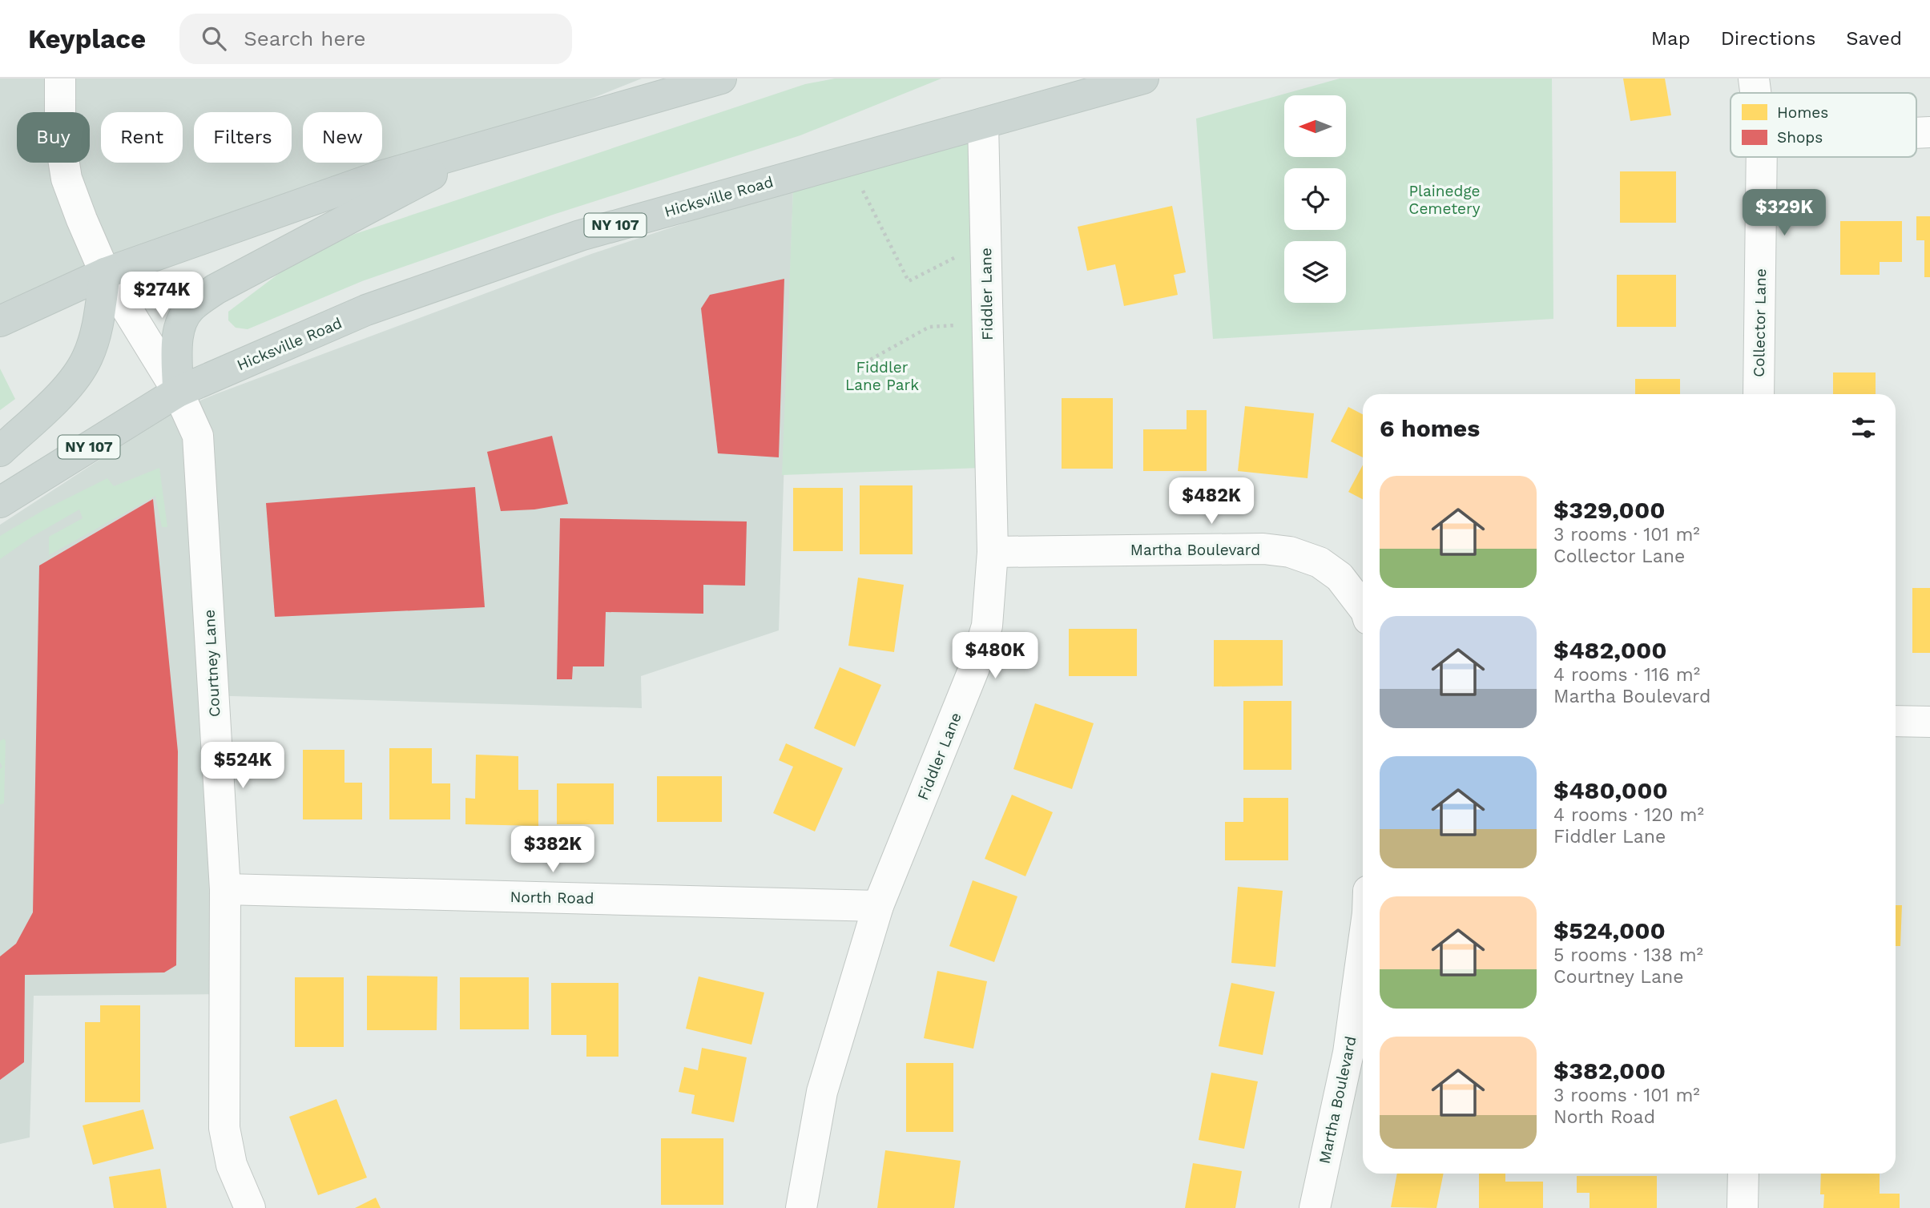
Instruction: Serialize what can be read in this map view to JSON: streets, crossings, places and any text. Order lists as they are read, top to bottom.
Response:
{
  "streets": {
    "main road": ["Hicksville Road", "NY 107"],
    "street": [
      "Fiddler Lane",
      "Collector Lane",
      "Martha Boulevard",
      "Courtney Lane",
      "North Road"
    ]
  },
  "crossings": [
    ["Hicksville Road", "NY 107"],
    ["Hicksville Road", "Fiddler Lane"],
    ["Hicksville Road", "Courtney Lane"],
    ["NY 107", "Courtney Lane"],
    ["Fiddler Lane", "Martha Boulevard"],
    ["Fiddler Lane", "North Road"],
    ["Courtney Lane", "North Road"]
  ],
  "parks": ["Plainedge Cemetery", "Fiddler Lane Park"],
  "legend": ["Homes", "Shops"],
  "north": "left",
  "page": {
    "header": "Keyplace",
    "search": "Search here",
    "nav": ["Map", "Directions", "Saved"],
    "chip": [
      "Buy",
      "Rent",
      "Filters",
      "New"
    ],
    "price": [
      "$329K",
      "$274K",
      "$482K",
      "$480K",
      "$524K",
      "$382K"
    ],
    "heading": "6 homes",
    "list": [
      {
        "name": "$329,000",
        "note": "3 rooms · 101 m² · Collector Lane"
      },
      {
        "name": "$482,000",
        "note": "4 rooms · 116 m² · Martha Boulevard"
      },
      {
        "name": "$480,000",
        "note": "4 rooms · 120 m² · Fiddler Lane"
      },
      {
        "name": "$524,000",
        "note": "5 rooms · 138 m² · Courtney Lane"
      },
      {
        "name": "$382,000",
        "note": "3 rooms · 101 m² · North Road"
      }
    ]
  }
}
